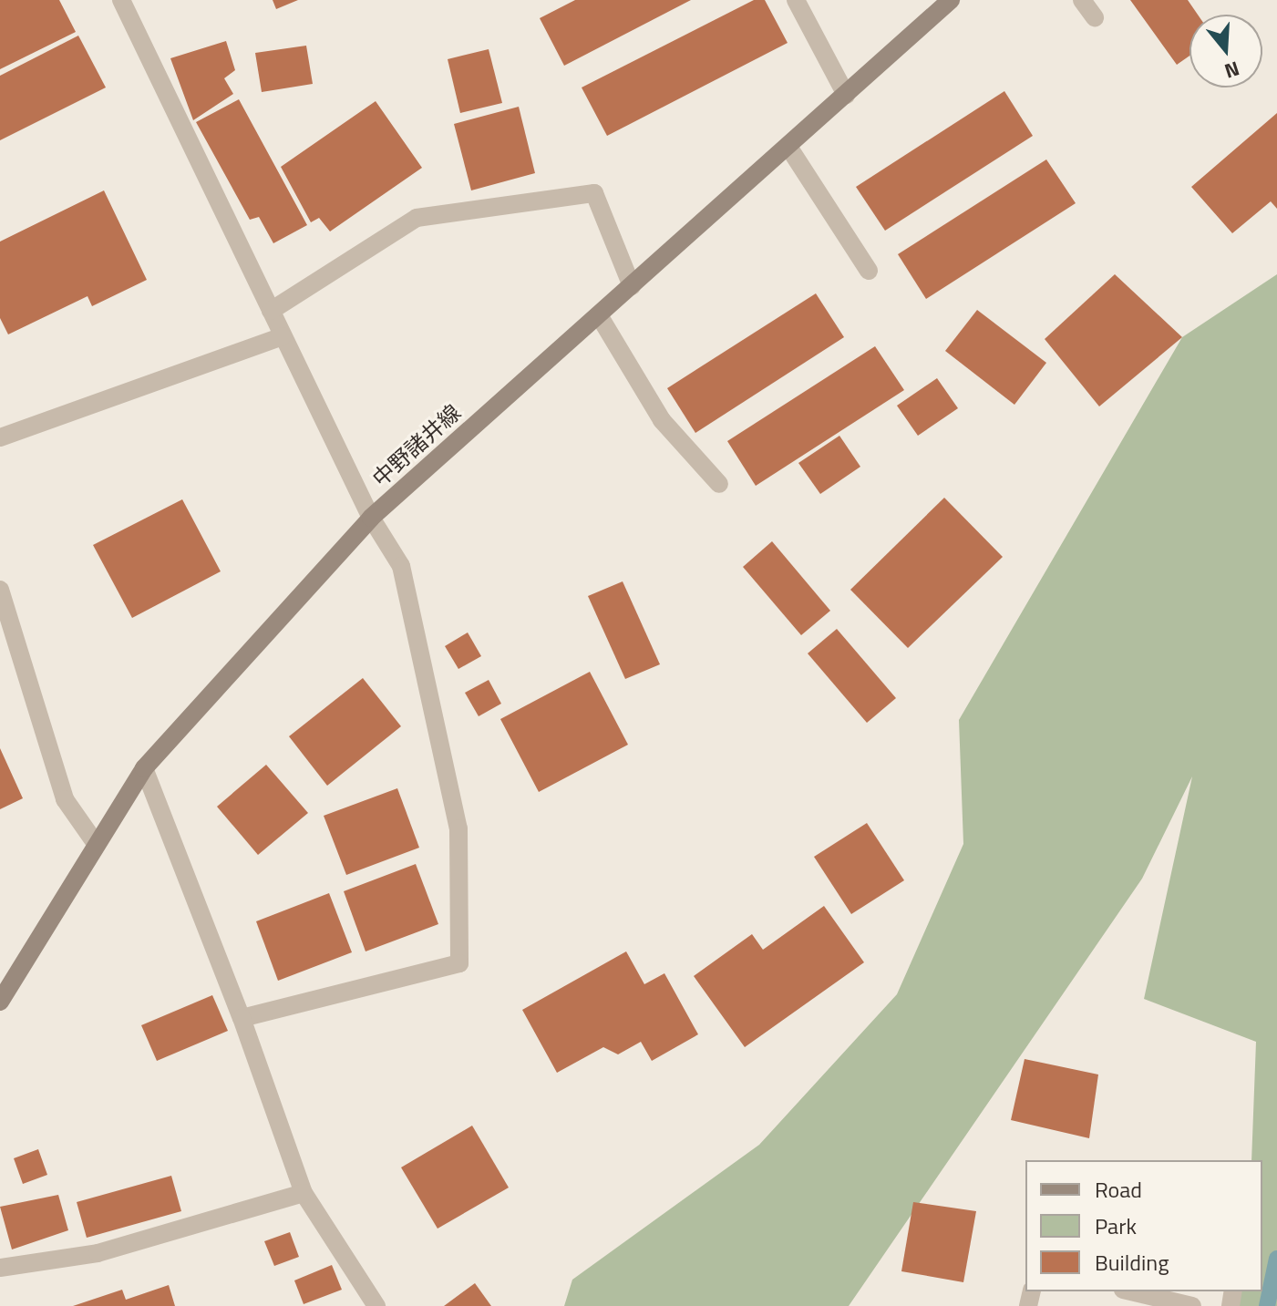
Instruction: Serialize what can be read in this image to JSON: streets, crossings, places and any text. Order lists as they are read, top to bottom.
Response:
{
  "streets": {
    "main road": ["中野諸井線"]
  },
  "legend": ["Road", "Park", "Building"],
  "north": "bottom"
}
